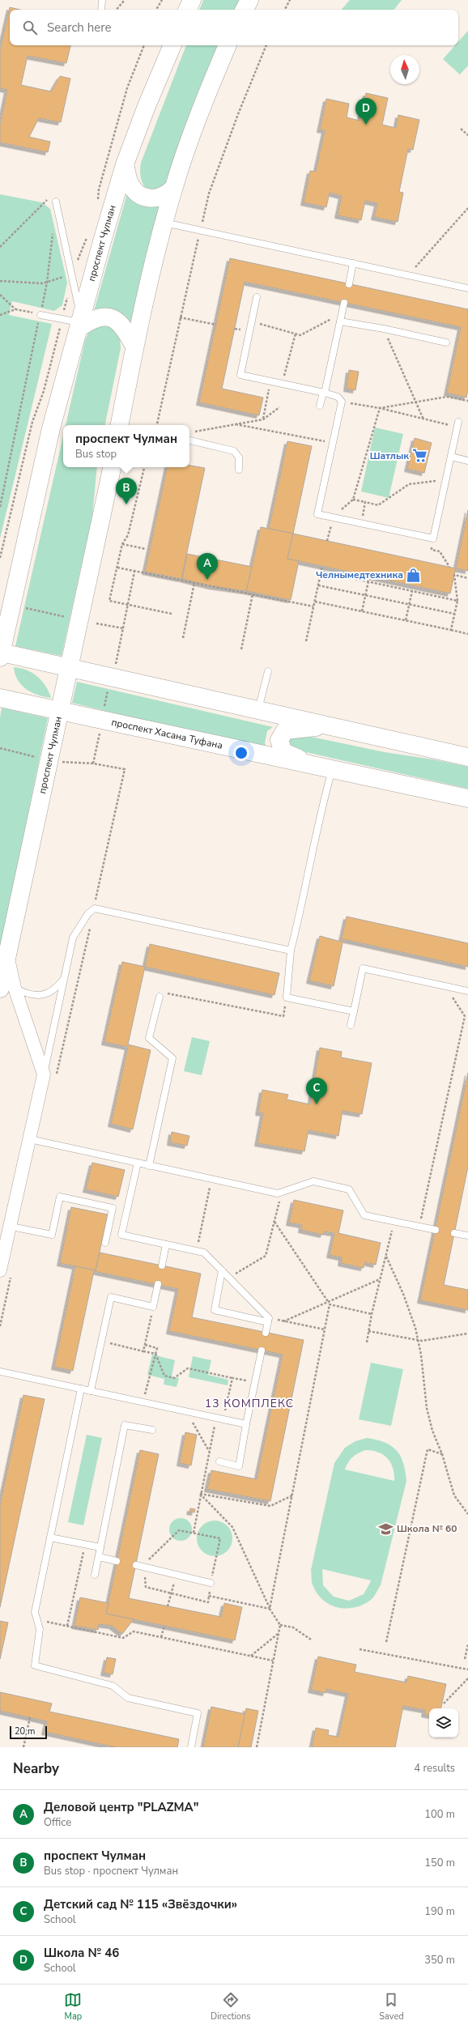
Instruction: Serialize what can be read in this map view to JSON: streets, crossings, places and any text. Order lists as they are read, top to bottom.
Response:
{
  "streets": {
    "main road": ["проспект Чулман", "проспект Хасана Туфана"]
  },
  "crossings": [
    ["проспект Чулман", "проспект Хасана Туфана"]
  ],
  "districts": ["13 КОМПЛЕКС"],
  "places": {
    "supermarket": ["Шатлык"],
    "shop": ["Челнымедтехника"],
    "school or university": ["Школа № 60"]
  },
  "scale_bar": "20 m",
  "north": "top",
  "page": {
    "search": "Search here",
    "pins": [
      "D",
      "B",
      "A",
      "C"
    ],
    "popup": ["проспект Чулман", "Bus stop"],
    "scale": "20 m",
    "heading": ["Nearby", "4 results"],
    "list": [
      {
        "mark": "A",
        "name": "Деловой центр \"PLAZMA\"",
        "note": "Office",
        "value": "100 m"
      },
      {
        "mark": "B",
        "name": "проспект Чулман",
        "note": "Bus stop · проспект Чулман",
        "value": "150 m"
      },
      {
        "mark": "C",
        "name": "Детский сад № 115 «Звёздочки»",
        "note": "School",
        "value": "190 m"
      },
      {
        "mark": "D",
        "name": "Школа № 46",
        "note": "School",
        "value": "350 m"
      }
    ],
    "nav": ["Map", "Directions", "Saved"]
  }
}
